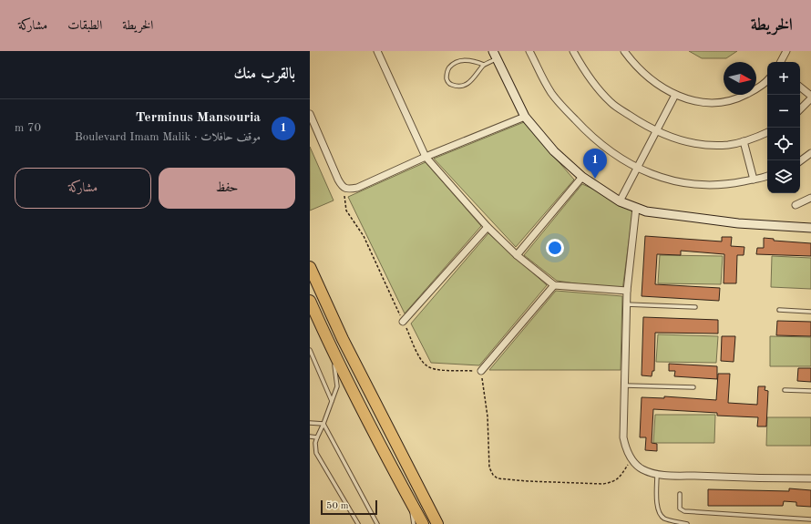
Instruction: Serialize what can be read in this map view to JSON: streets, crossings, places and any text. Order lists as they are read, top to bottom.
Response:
{
  "scale_bar": "50 m",
  "north": "right",
  "page": {
    "header": "الخريطة",
    "nav": ["الخريطة", "الطبقات", "مشاركة"],
    "heading": "بالقرب منك",
    "map_buttons": ["+", "−"],
    "list": [
      {
        "mark": "1",
        "name": "Terminus Mansouria",
        "note": "موقف حافلات · Boulevard Imam Malik",
        "value": "70 m"
      }
    ],
    "pins": "1",
    "buttons": ["حفظ", "مشاركة"],
    "scale": "50 m"
  }
}
